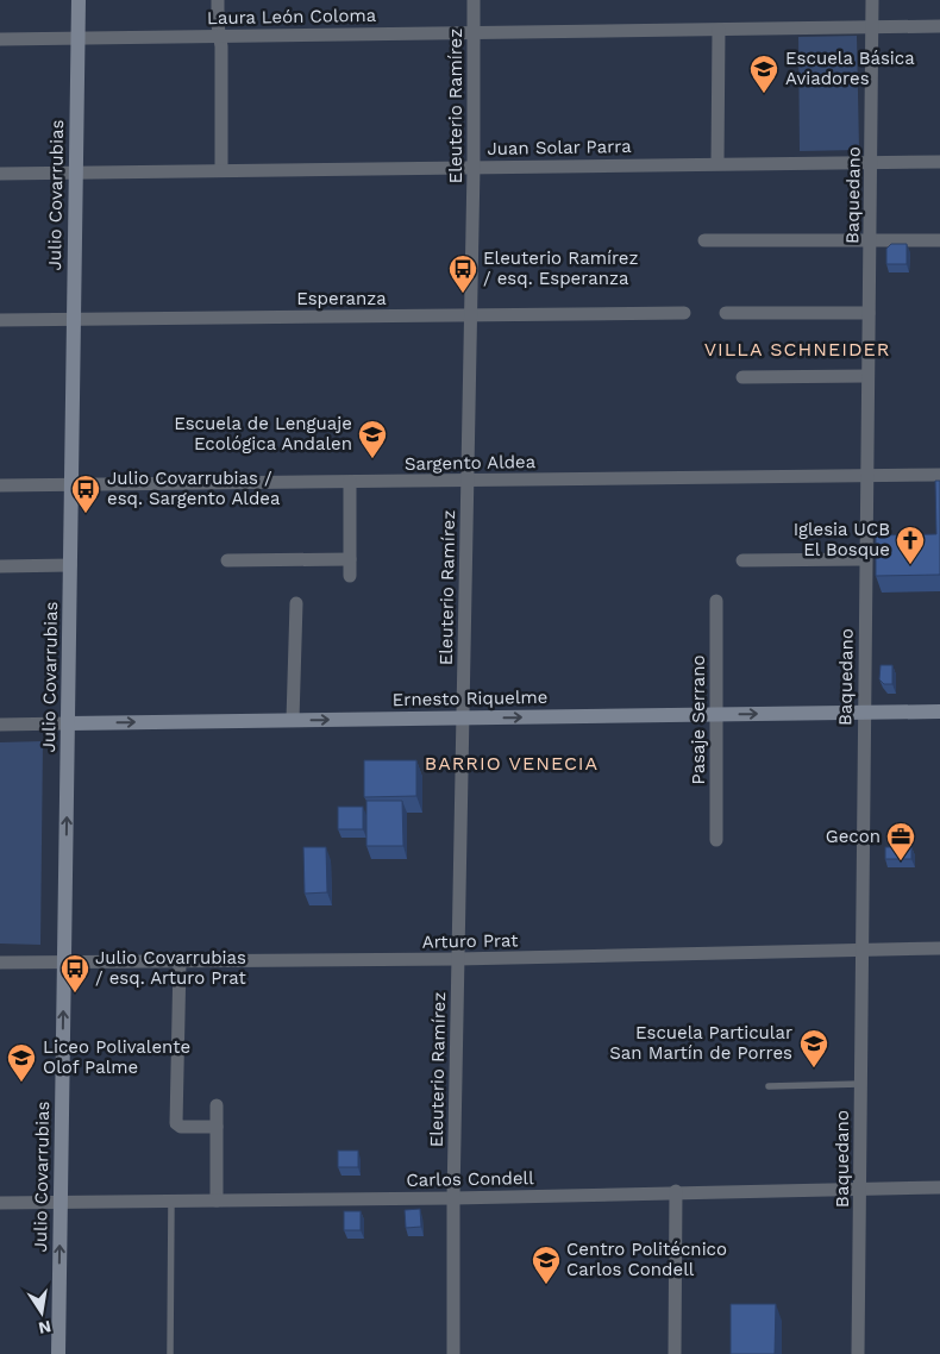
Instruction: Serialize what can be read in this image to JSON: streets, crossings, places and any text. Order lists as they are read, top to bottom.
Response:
{
  "streets": {
    "street": [
      "Laura León Coloma",
      "Eleuterio Ramírez",
      "Juan Solar Parra",
      "Julio Covarrubias",
      "Baquedano",
      "Esperanza",
      "Sargento Aldea",
      "Ernesto Riquelme",
      "Pasaje Serrano",
      "Arturo Prat",
      "Carlos Condell"
    ]
  },
  "crossings": [
    ["Laura León Coloma", "Eleuterio Ramírez"],
    ["Laura León Coloma", "Julio Covarrubias"],
    ["Laura León Coloma", "Baquedano"],
    ["Eleuterio Ramírez", "Juan Solar Parra"],
    ["Eleuterio Ramírez", "Esperanza"],
    ["Eleuterio Ramírez", "Sargento Aldea"],
    ["Eleuterio Ramírez", "Ernesto Riquelme"],
    ["Eleuterio Ramírez", "Arturo Prat"],
    ["Eleuterio Ramírez", "Carlos Condell"],
    ["Juan Solar Parra", "Julio Covarrubias"],
    ["Juan Solar Parra", "Baquedano"],
    ["Julio Covarrubias", "Esperanza"],
    ["Julio Covarrubias", "Sargento Aldea"],
    ["Julio Covarrubias", "Ernesto Riquelme"],
    ["Julio Covarrubias", "Arturo Prat"],
    ["Julio Covarrubias", "Carlos Condell"],
    ["Baquedano", "Sargento Aldea"],
    ["Baquedano", "Ernesto Riquelme"],
    ["Baquedano", "Arturo Prat"],
    ["Baquedano", "Carlos Condell"],
    ["Ernesto Riquelme", "Pasaje Serrano"]
  ],
  "one_way": ["Julio Covarrubias", "Ernesto Riquelme"],
  "districts": ["VILLA SCHNEIDER", "BARRIO VENECIA"],
  "places": {
    "school or university": [
      "Escuela Básica Aviadores",
      "Escuela de Lenguaje Ecológica Andalen",
      "Escuela Particular San Martín de Porres",
      "Liceo Polivalente Olof Palme",
      "Centro Politécnico Carlos Condell"
    ],
    "bus stop": ["Eleuterio Ramírez / esq. Esperanza", "Julio Covarrubias / esq. Sargento Aldea", "Julio Covarrubias / esq. Arturo Prat"],
    "church": ["Iglesia UCB El Bosque"],
    "office": ["Gecon"]
  },
  "north": "bottom"
}
